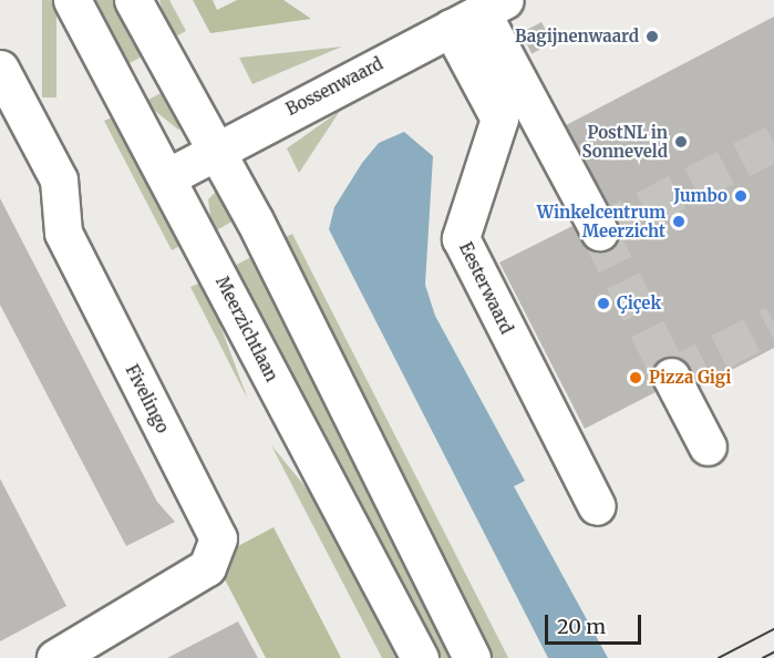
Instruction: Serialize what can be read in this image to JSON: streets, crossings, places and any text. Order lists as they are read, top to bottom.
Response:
{
  "streets": {
    "street": [
      "Bossenwaard",
      "Eesterwaard",
      "Meerzichtlaan",
      "Fivelingo"
    ]
  },
  "crossings": [
    ["Bossenwaard", "Eesterwaard"],
    ["Bossenwaard", "Meerzichtlaan"]
  ],
  "places": [
    "Bagijnenwaard",
    "PostNL in Sonneveld",
    "Jumbo",
    "Winkelcentrum Meerzicht",
    "Çiçek",
    "Pizza Gigi"
  ],
  "scale_bar": "20 m"
}
